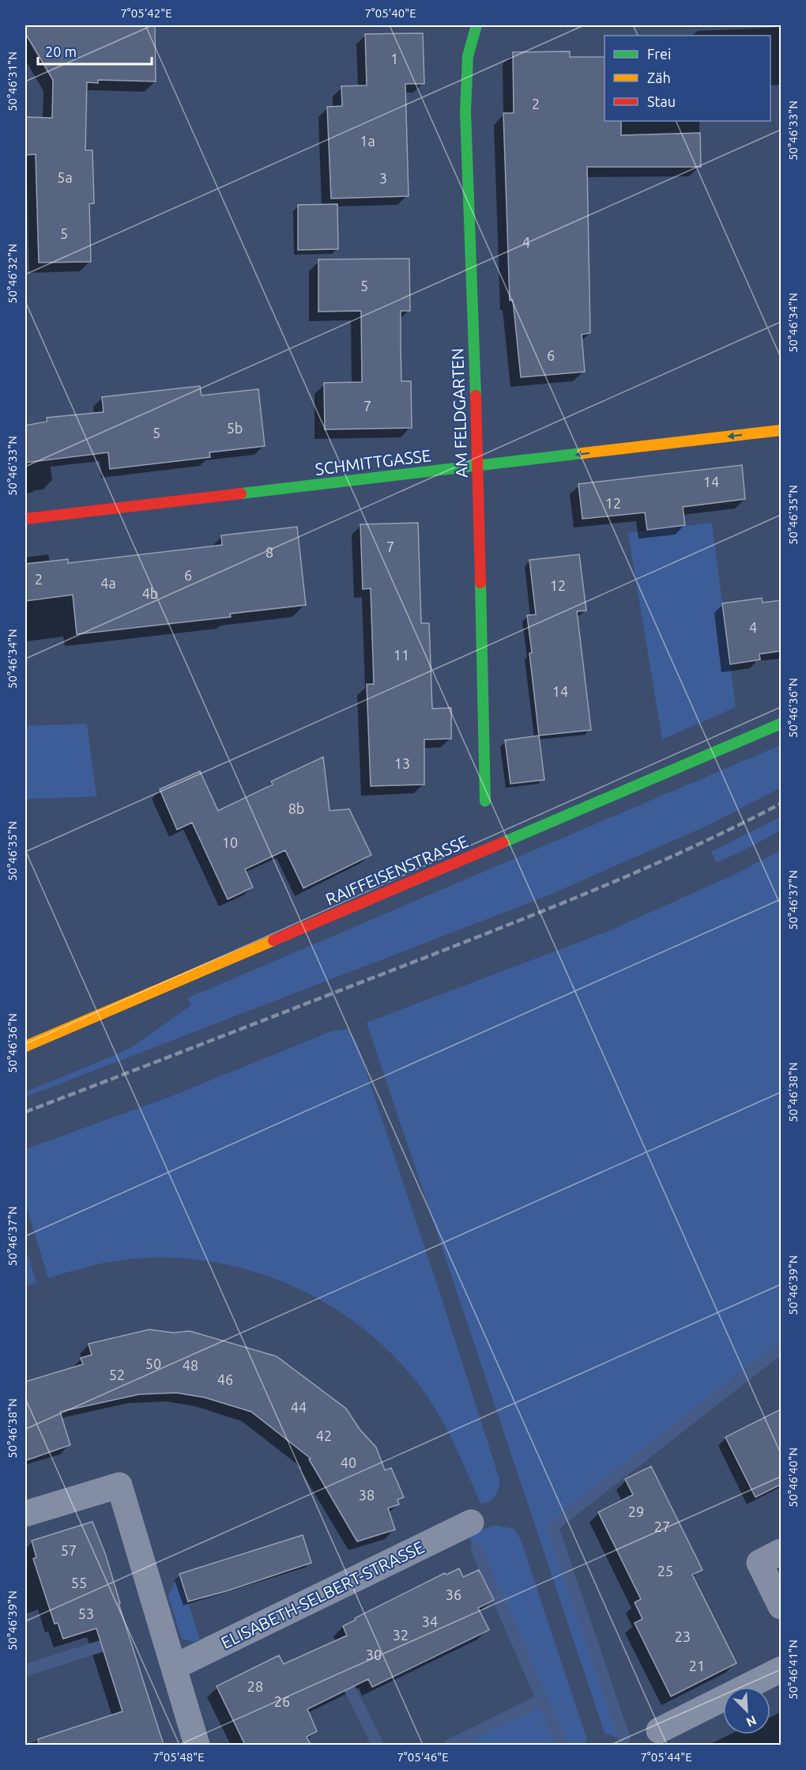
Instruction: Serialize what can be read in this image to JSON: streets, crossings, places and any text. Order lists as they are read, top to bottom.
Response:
{
  "streets": {
    "street": [
      "AM FELDGARTEN",
      "SCHMITTGASSE",
      "RAIFFEISENSTRASSE",
      "ELISABETH-SELBERT-STRASSE"
    ]
  },
  "crossings": [
    ["AM FELDGARTEN", "SCHMITTGASSE"]
  ],
  "one_way": ["SCHMITTGASSE"],
  "house_numbers": [
    "1",
    "2",
    "1a",
    "5a",
    "3",
    "5",
    "4",
    "5",
    "6",
    "7",
    "5b",
    "5",
    "14",
    "12",
    "7",
    "8",
    "6",
    "2",
    "4a",
    "12",
    "4b",
    "4",
    "11",
    "14",
    "13",
    "8b",
    "10",
    "50",
    "48",
    "52",
    "46",
    "44",
    "42",
    "40",
    "38",
    "29",
    "27",
    "57",
    "25",
    "55",
    "36",
    "53",
    "34",
    "32",
    "23",
    "30",
    "21",
    "28",
    "26"
  ],
  "legend": ["Frei", "Zäh", "Stau"],
  "scale_bar": "20 m",
  "north": "bottom right",
  "coordinates": [
    "7°05'42\"E",
    "7°05'40\"E",
    "50°46'31\"N",
    "50°46'33\"N",
    "50°46'32\"N",
    "50°46'34\"N",
    "50°46'35\"N",
    "50°46'36\"N",
    "50°46'37\"N",
    "50°46'38\"N",
    "50°46'39\"N",
    "50°46'40\"N",
    "50°46'41\"N",
    "7°05'48\"E",
    "7°05'46\"E",
    "7°05'44\"E"
  ]
}
